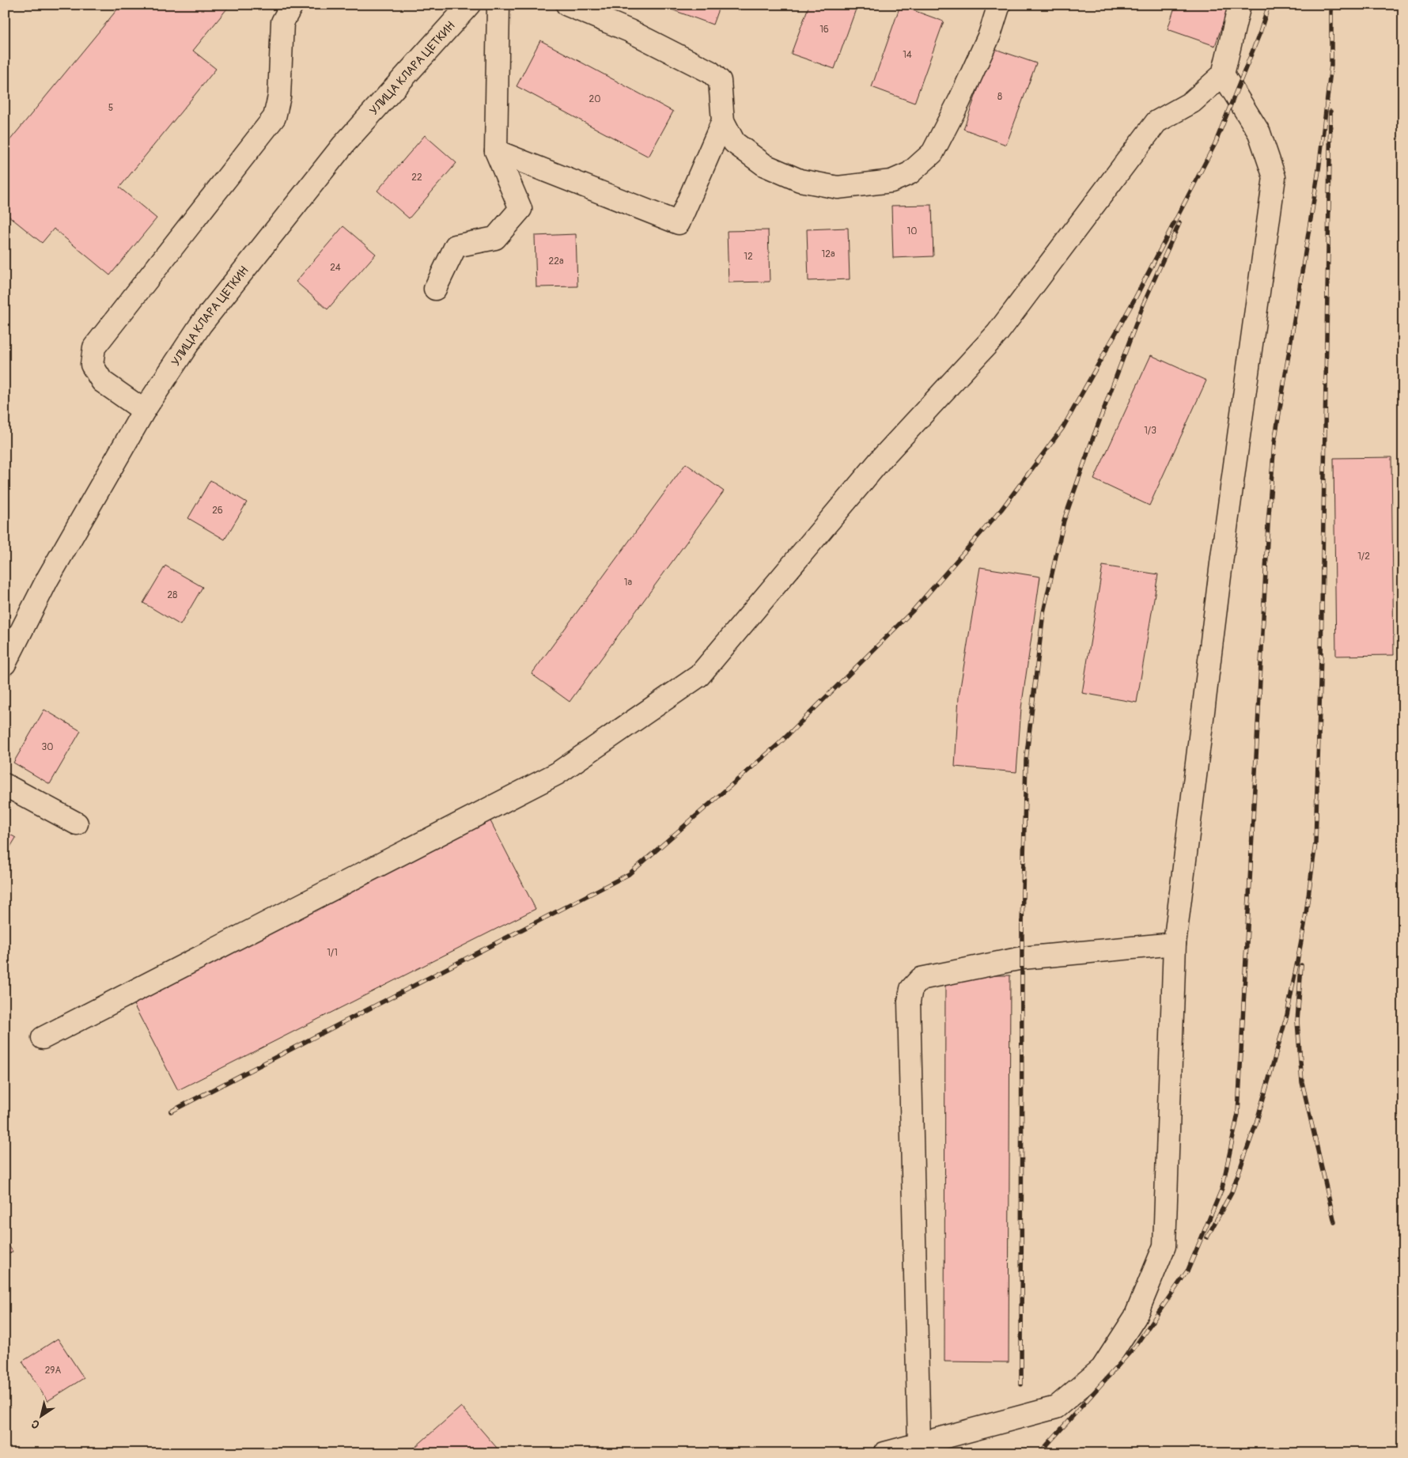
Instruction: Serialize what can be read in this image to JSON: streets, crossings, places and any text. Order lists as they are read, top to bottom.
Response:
{
  "streets": {
    "street": ["УЛИЦА КЛАРА ЦЕТКИН"]
  },
  "house_numbers": [
    "16",
    "14",
    "8",
    "20",
    "5",
    "22",
    "10",
    "12а",
    "12",
    "22а",
    "24",
    "1/3",
    "26",
    "1/2",
    "1а",
    "28",
    "30",
    "1/1",
    "29А"
  ],
  "north": "bottom left"
}
